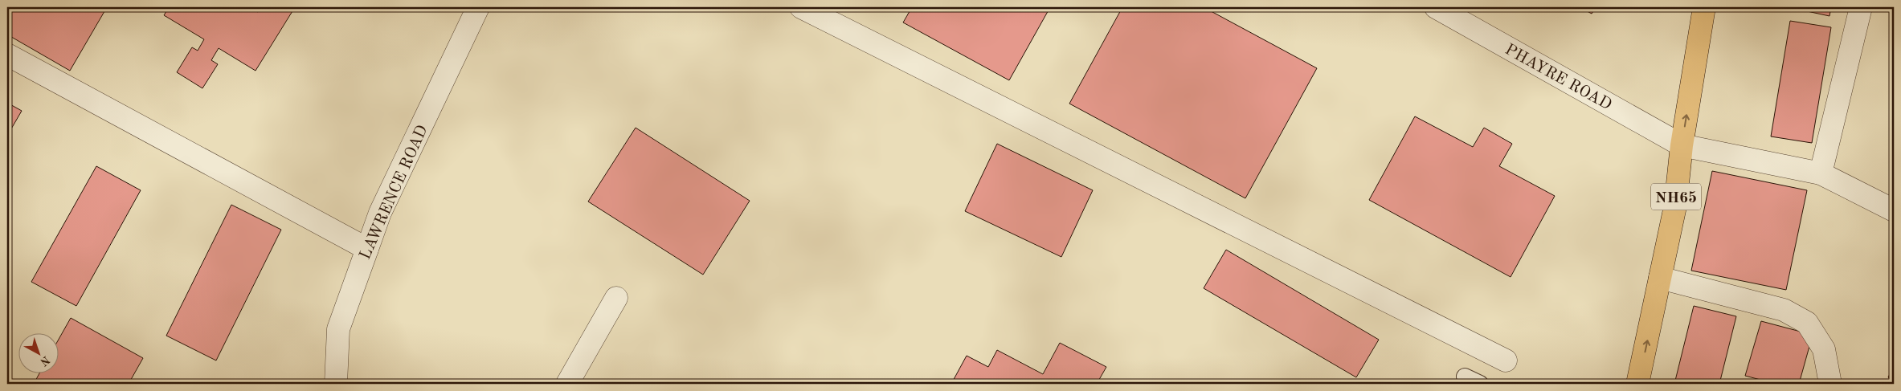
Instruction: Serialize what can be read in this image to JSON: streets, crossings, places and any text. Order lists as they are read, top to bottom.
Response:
{
  "streets": {
    "highway": ["NH65"],
    "street": ["PHAYRE ROAD", "LAWRENCE ROAD"]
  },
  "crossings": [
    ["PHAYRE ROAD", "NH65"]
  ],
  "north": "bottom right"
}
